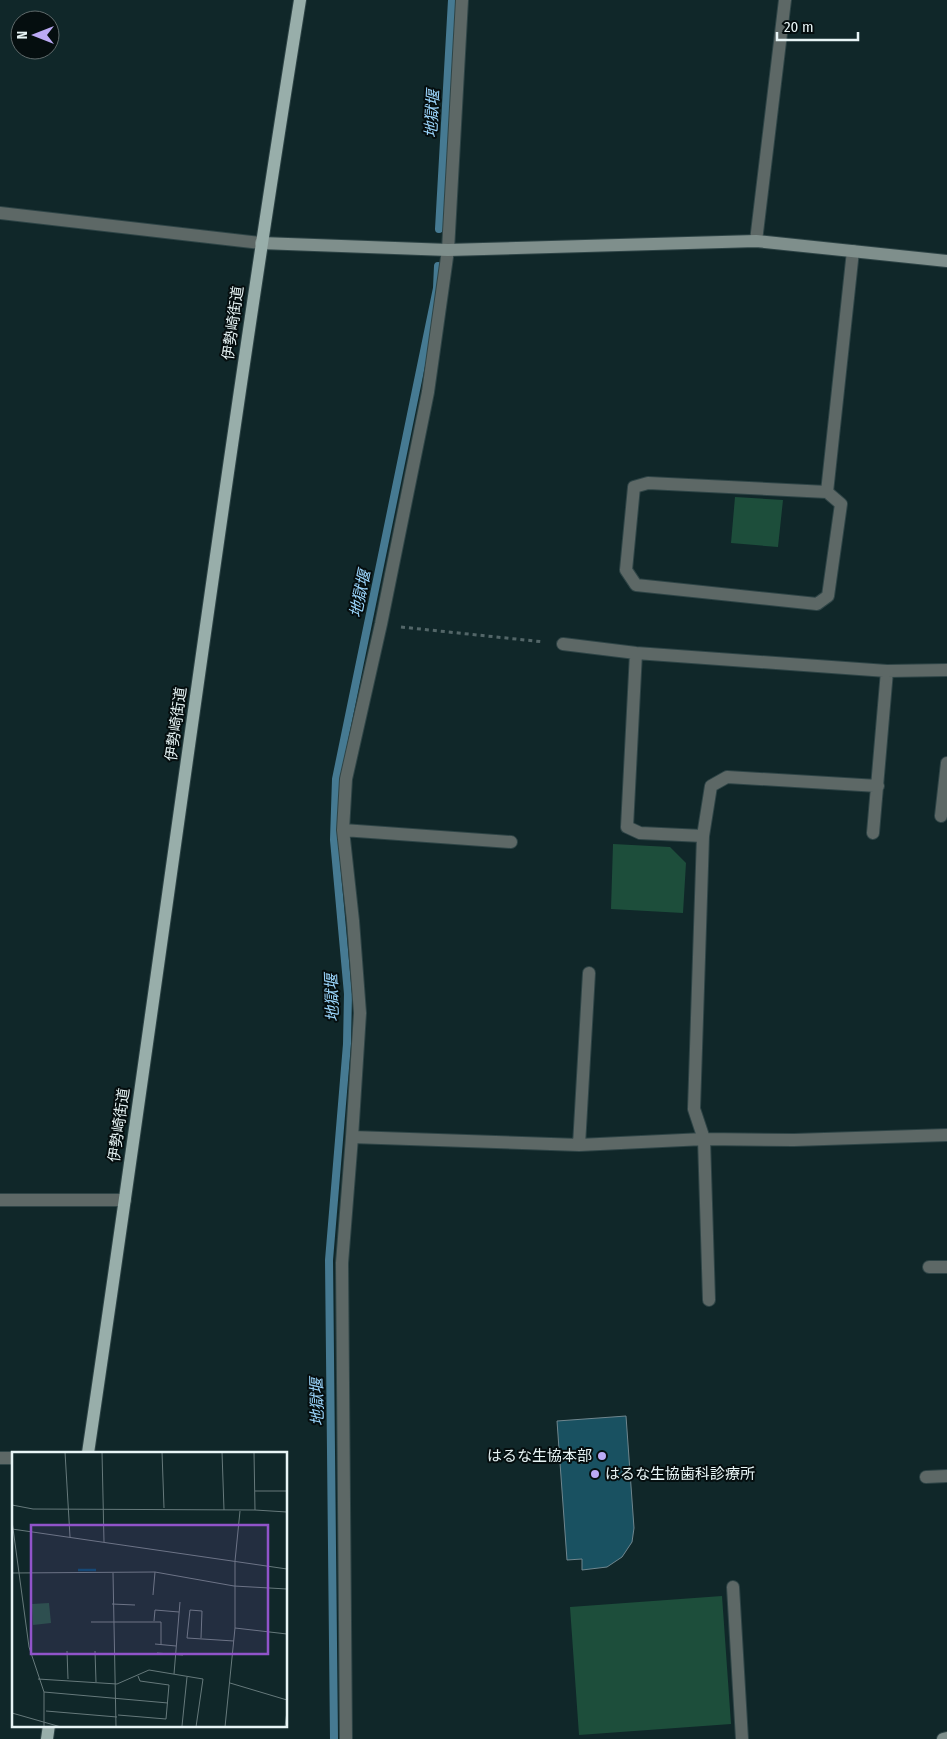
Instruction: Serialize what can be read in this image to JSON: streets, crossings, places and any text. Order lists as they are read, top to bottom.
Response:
{
  "streets": {
    "main road": ["伊勢崎街道"]
  },
  "water": ["地獄堰"],
  "places": ["はるな生協本部", "はるな生協歯科診療所"],
  "scale_bar": "20 m",
  "north": "left"
}
